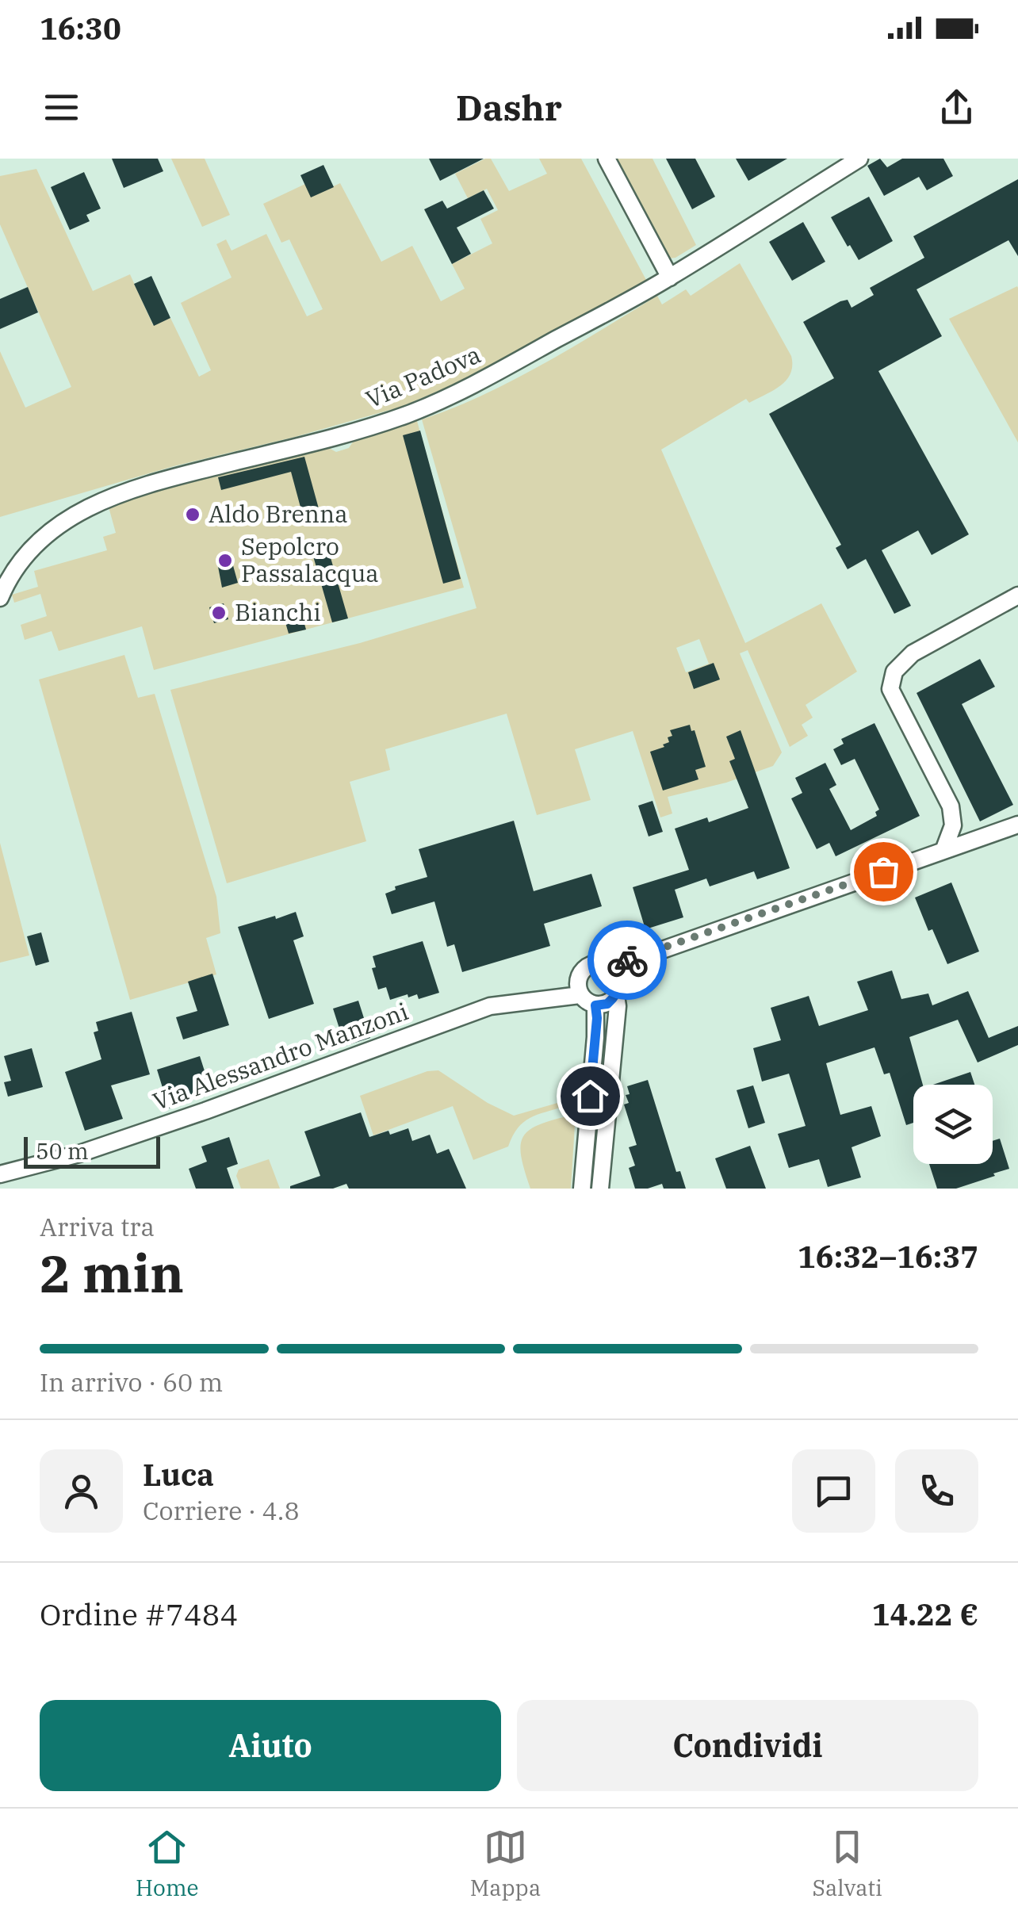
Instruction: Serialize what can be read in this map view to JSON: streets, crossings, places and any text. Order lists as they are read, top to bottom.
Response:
{
  "streets": {
    "street": ["Via Padova", "Via Alessandro Manzoni"]
  },
  "places": ["Aldo Brenna", "Sepolcro Passalacqua", "Bianchi"],
  "scale_bar": "50 m",
  "page": {
    "status": "16:30",
    "header": "Dashr",
    "scale": "50 m",
    "heading": ["2 min", "Arriva tra", "16:32–16:37"],
    "panel": [
      "Luca",
      "Corriere · 4.8",
      "Ordine #7484",
      "14.22 €"
    ],
    "bar": "In arrivo · 60 m",
    "buttons": ["Aiuto", "Condividi"],
    "tabs": ["Home", "Mappa", "Salvati"]
  }
}
